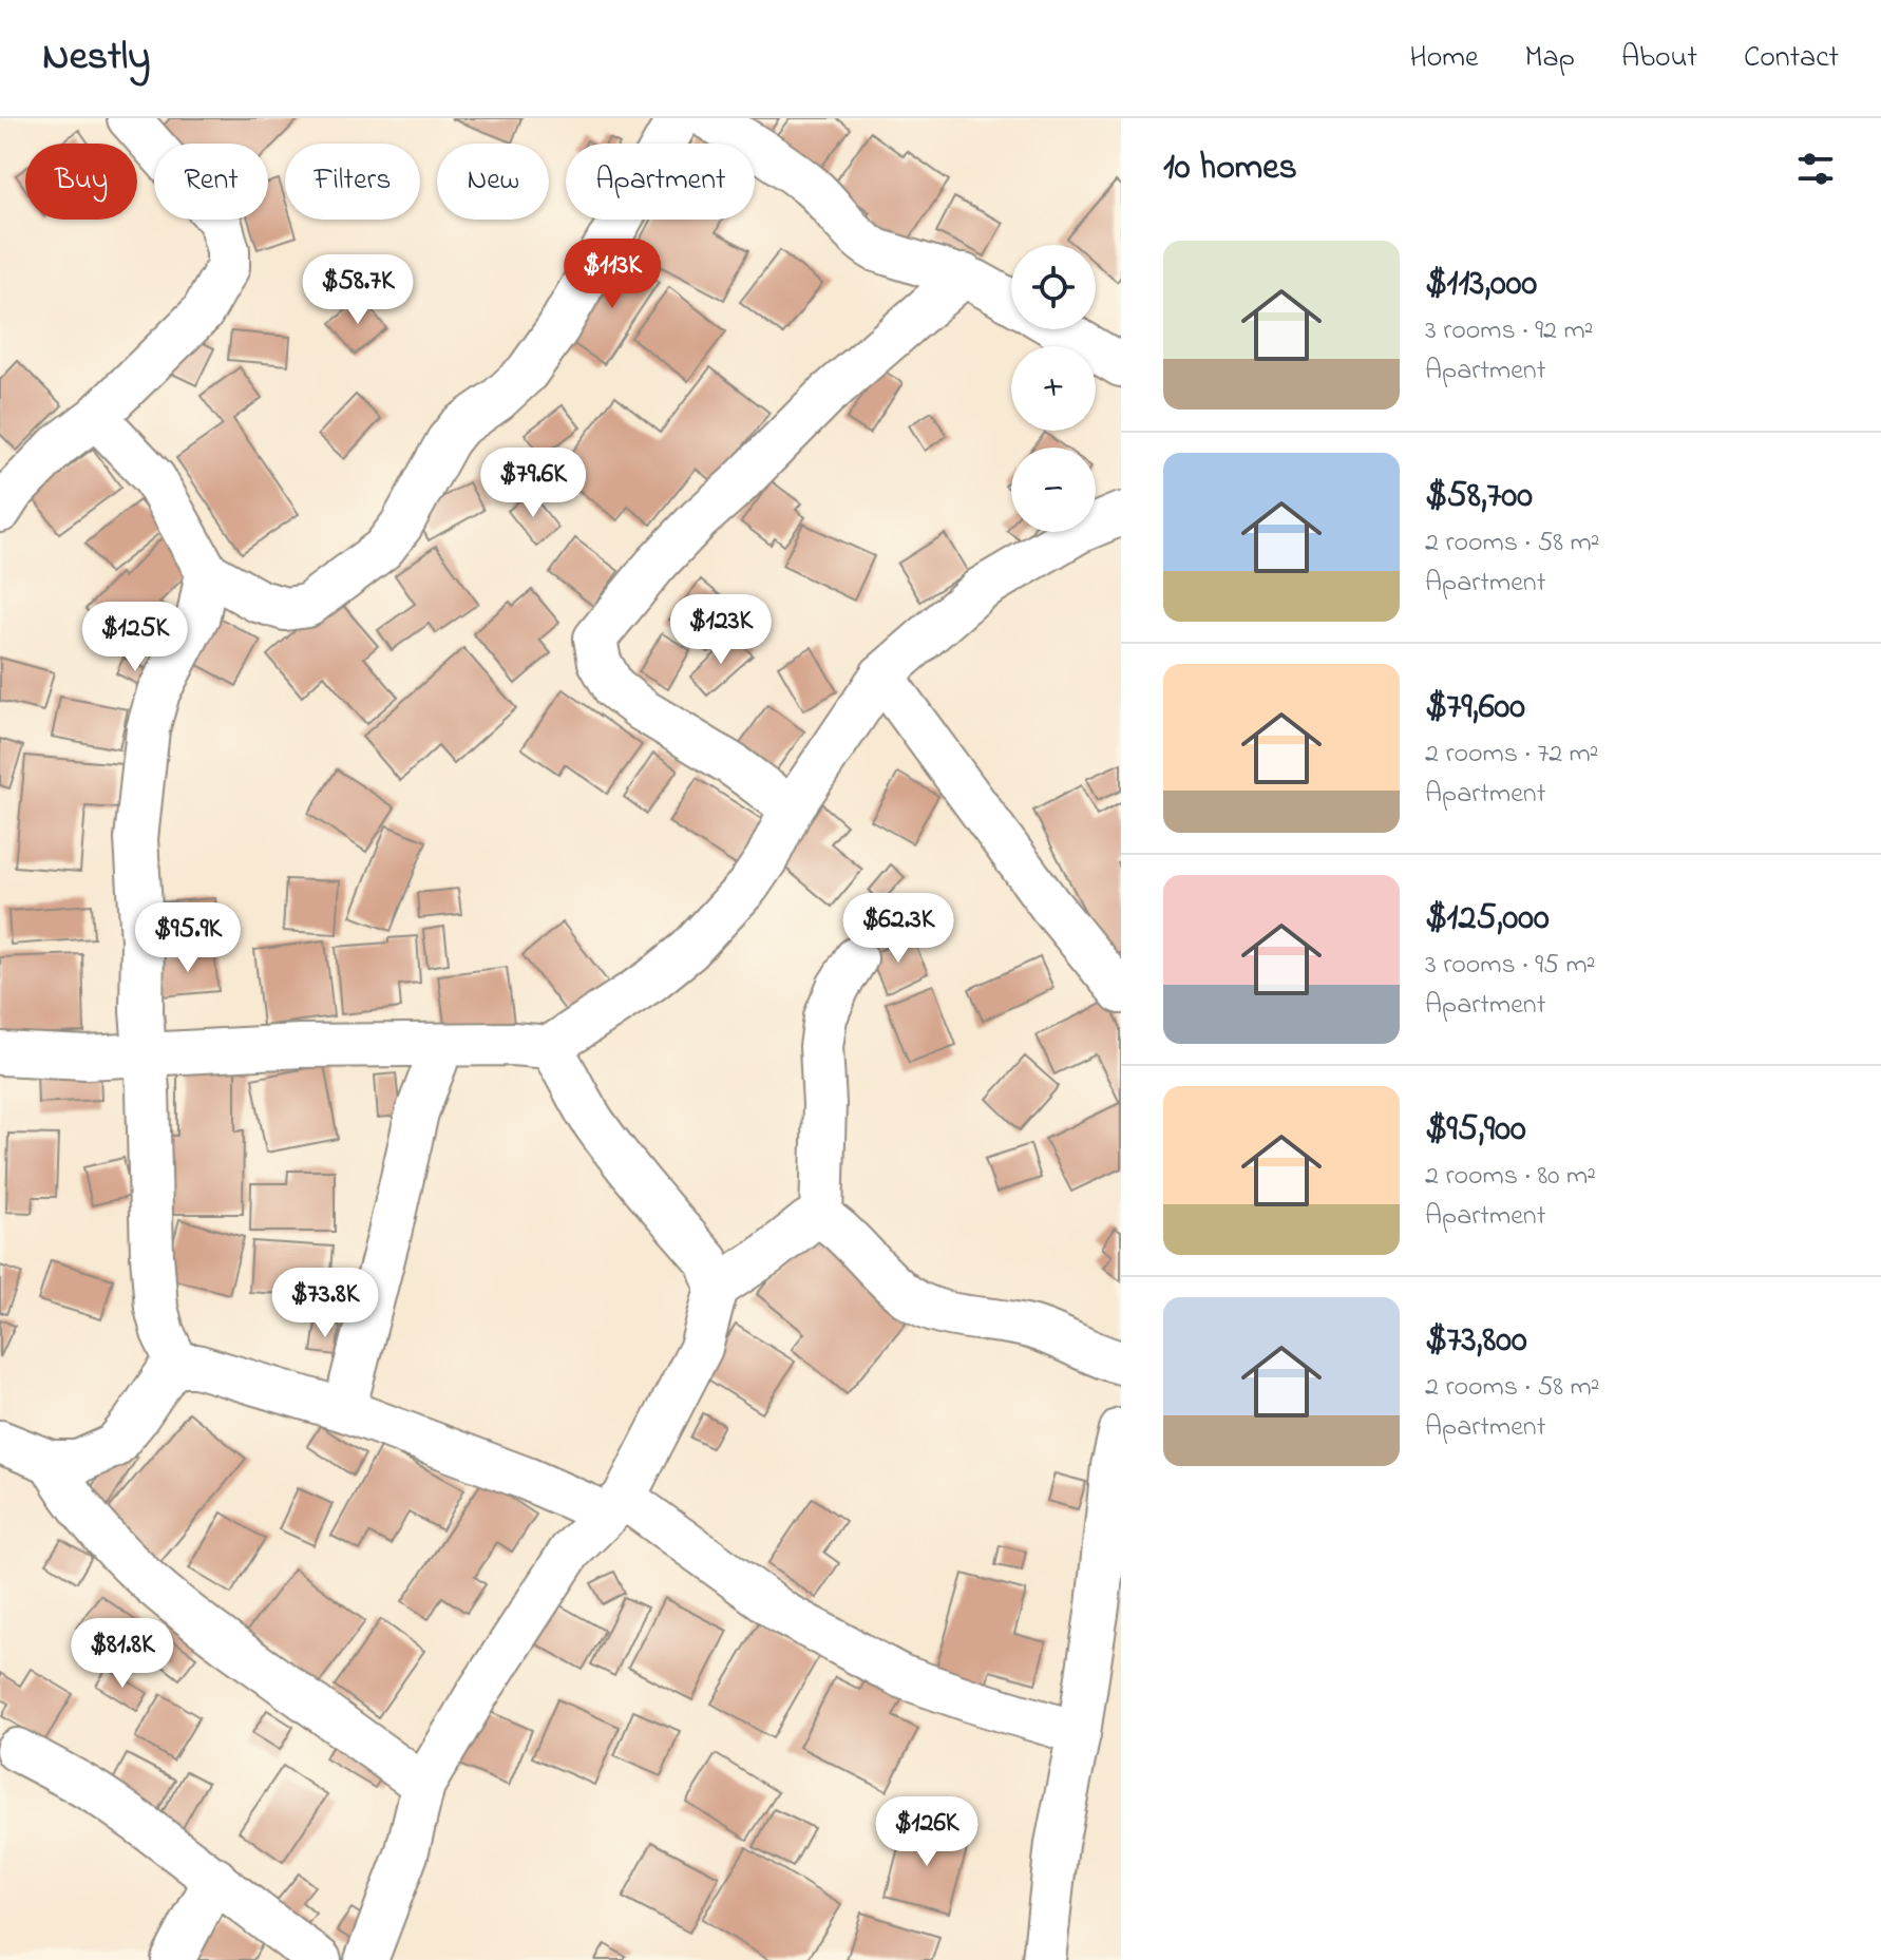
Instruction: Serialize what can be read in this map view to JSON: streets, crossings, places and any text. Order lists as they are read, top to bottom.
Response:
{
  "page": {
    "header": "Nestly",
    "nav": [
      "Home",
      "Map",
      "About",
      "Contact"
    ],
    "heading": "10 homes",
    "chip": [
      "Buy",
      "Rent",
      "Filters",
      "New",
      "Apartment"
    ],
    "list": [
      {
        "name": "$113,000",
        "note": "3 rooms · 92 m² · Apartment"
      },
      {
        "name": "$58,700",
        "note": "2 rooms · 58 m² · Apartment"
      },
      {
        "name": "$79,600",
        "note": "2 rooms · 72 m² · Apartment"
      },
      {
        "name": "$125,000",
        "note": "3 rooms · 95 m² · Apartment"
      },
      {
        "name": "$95,900",
        "note": "2 rooms · 80 m² · Apartment"
      },
      {
        "name": "$73,800",
        "note": "2 rooms · 58 m² · Apartment"
      }
    ],
    "price": [
      "$113K",
      "$58.7K",
      "$79.6K",
      "$123K",
      "$125K",
      "$62.3K",
      "$95.9K",
      "$73.8K",
      "$81.8K",
      "$126K"
    ],
    "map_buttons": ["+", "−"]
  }
}
